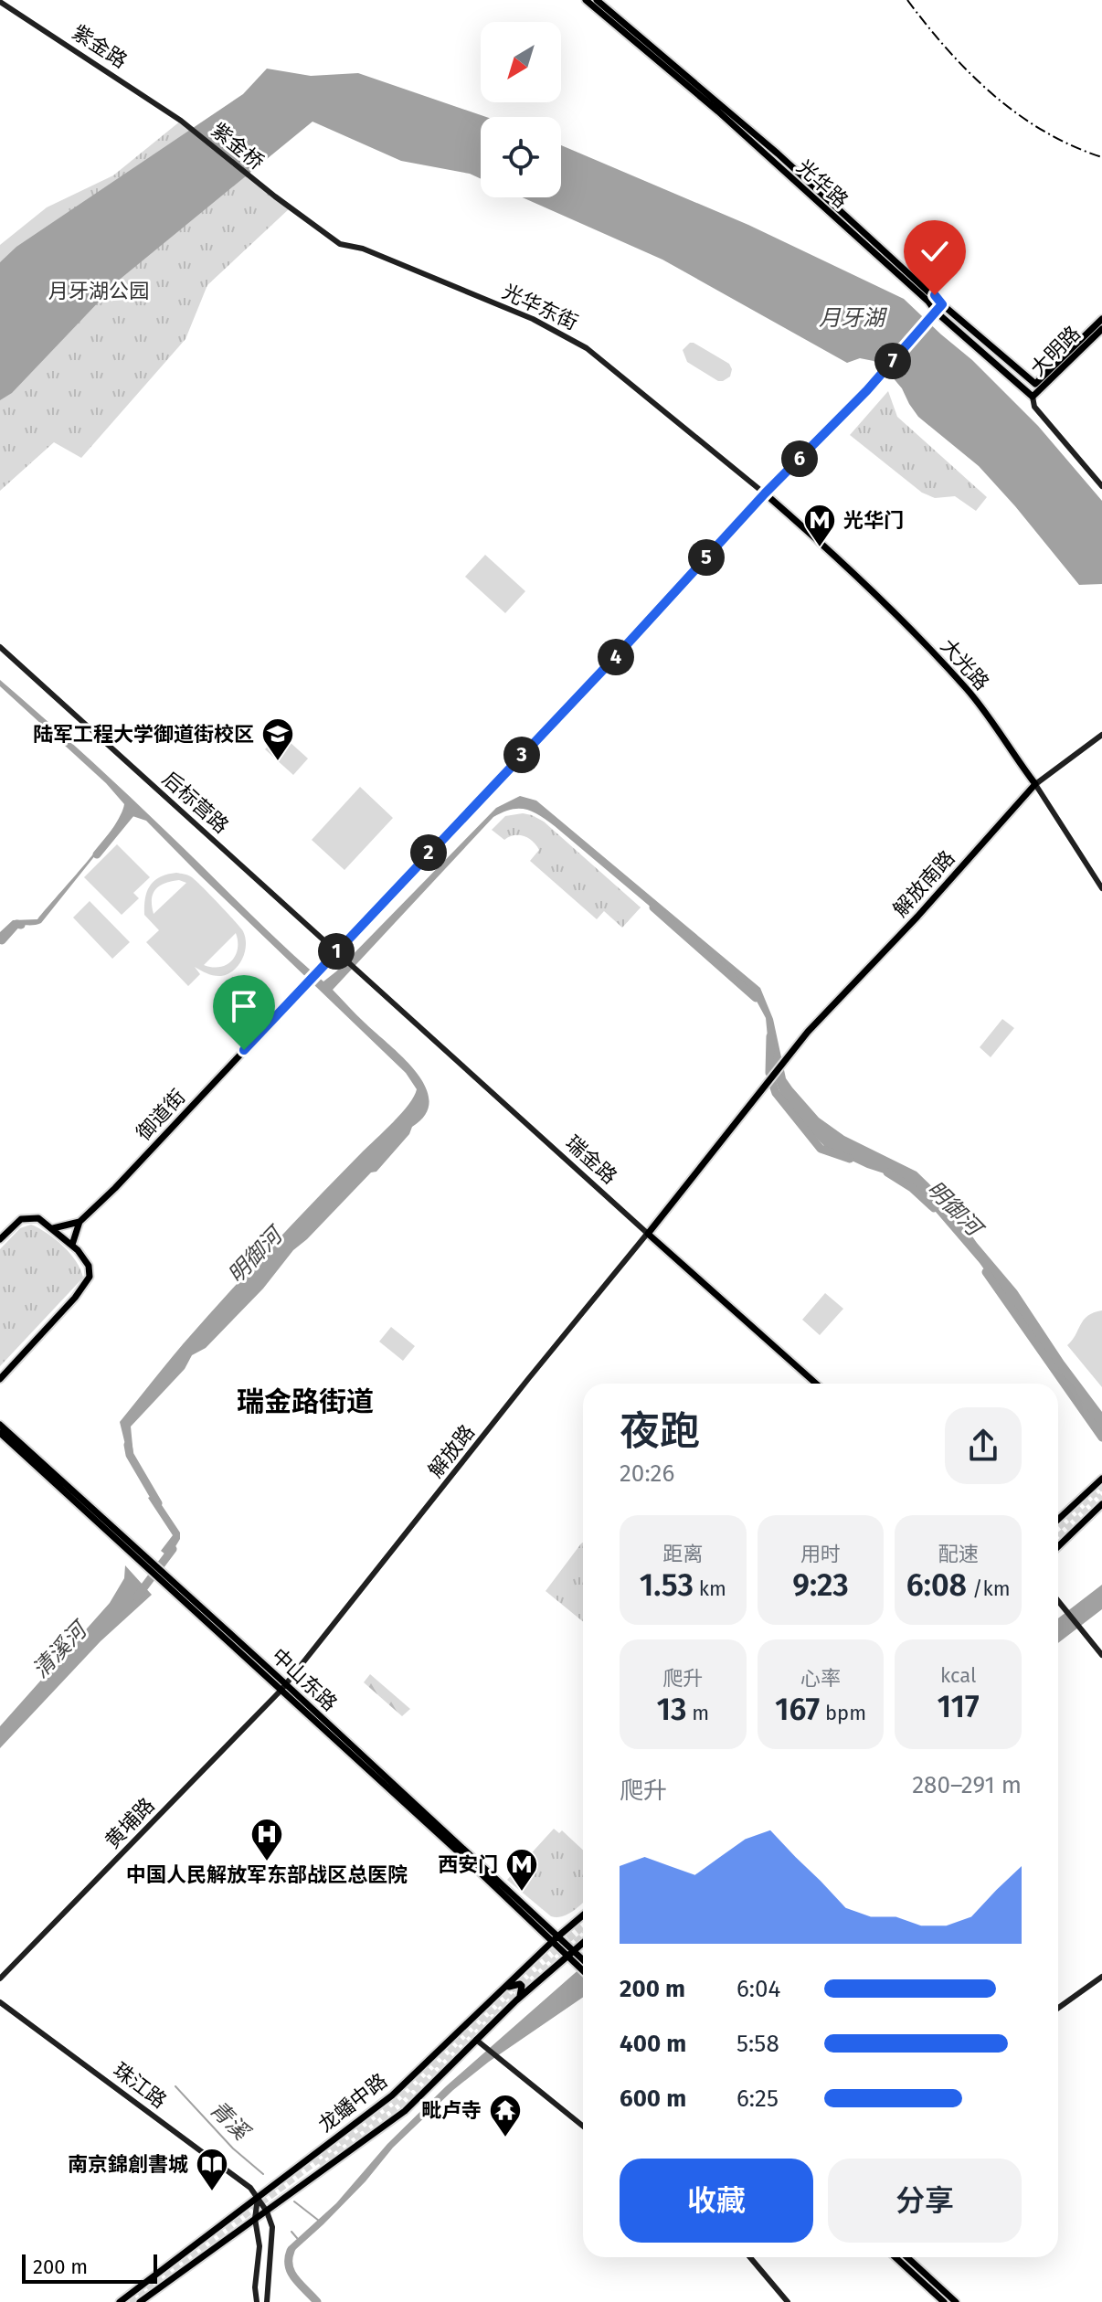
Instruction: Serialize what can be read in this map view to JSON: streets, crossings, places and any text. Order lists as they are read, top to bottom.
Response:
{
  "streets": {
    "main road": [
      "光华路",
      "大明路",
      "御道街",
      "中山东路",
      "龙蟠中路"
    ],
    "street": [
      "紫金路",
      "紫金桥",
      "光华东街",
      "大光路",
      "后标营路",
      "解放南路",
      "瑞金路",
      "解放路",
      "黄埔路",
      "珠江路"
    ]
  },
  "crossings": [
    ["紫金路", "紫金桥"],
    ["紫金桥", "光华东街"],
    ["光华路", "大明路"],
    ["光华路", "御道街"],
    ["光华东街", "御道街"],
    ["大光路", "解放南路"],
    ["后标营路", "御道街"],
    ["后标营路", "瑞金路"],
    ["御道街", "瑞金路"],
    ["瑞金路", "解放路"],
    ["解放路", "中山东路"],
    ["解放路", "黄埔路"],
    ["中山东路", "黄埔路"],
    ["中山东路", "龙蟠中路"],
    ["珠江路", "龙蟠中路"]
  ],
  "districts": ["瑞金路街道"],
  "water": [
    "月牙湖",
    "明御河",
    "清溪河",
    "青溪"
  ],
  "parks": ["月牙湖公园"],
  "places": {
    "metro station": ["光华门", "西安门"],
    "school or university": ["陆军工程大学御道街校区"],
    "hospital": ["中国人民解放军东部战区总医院"],
    "temple": ["毗卢寺"],
    "library": ["南京錦創書城"]
  },
  "scale_bar": "200 m",
  "north": "bottom left",
  "page": {
    "pins": [
      "7",
      "6",
      "5",
      "4",
      "3",
      "2",
      "1"
    ],
    "heading": ["夜跑", "20:26"],
    "stats": [
      ["距离", "1.53 km"],
      ["用时", "9:23"],
      ["配速", "6:08 /km"],
      ["爬升", "13 m"],
      ["心率", "167 bpm"],
      ["kcal", "117"]
    ],
    "chart": ["爬升", "280–291 m"],
    "list": [
      {
        "name": "200 m",
        "note": "6:04"
      },
      {
        "name": "400 m",
        "note": "5:58"
      },
      {
        "name": "600 m",
        "note": "6:25"
      }
    ],
    "buttons": ["收藏", "分享"],
    "scale": "200 m"
  }
}
